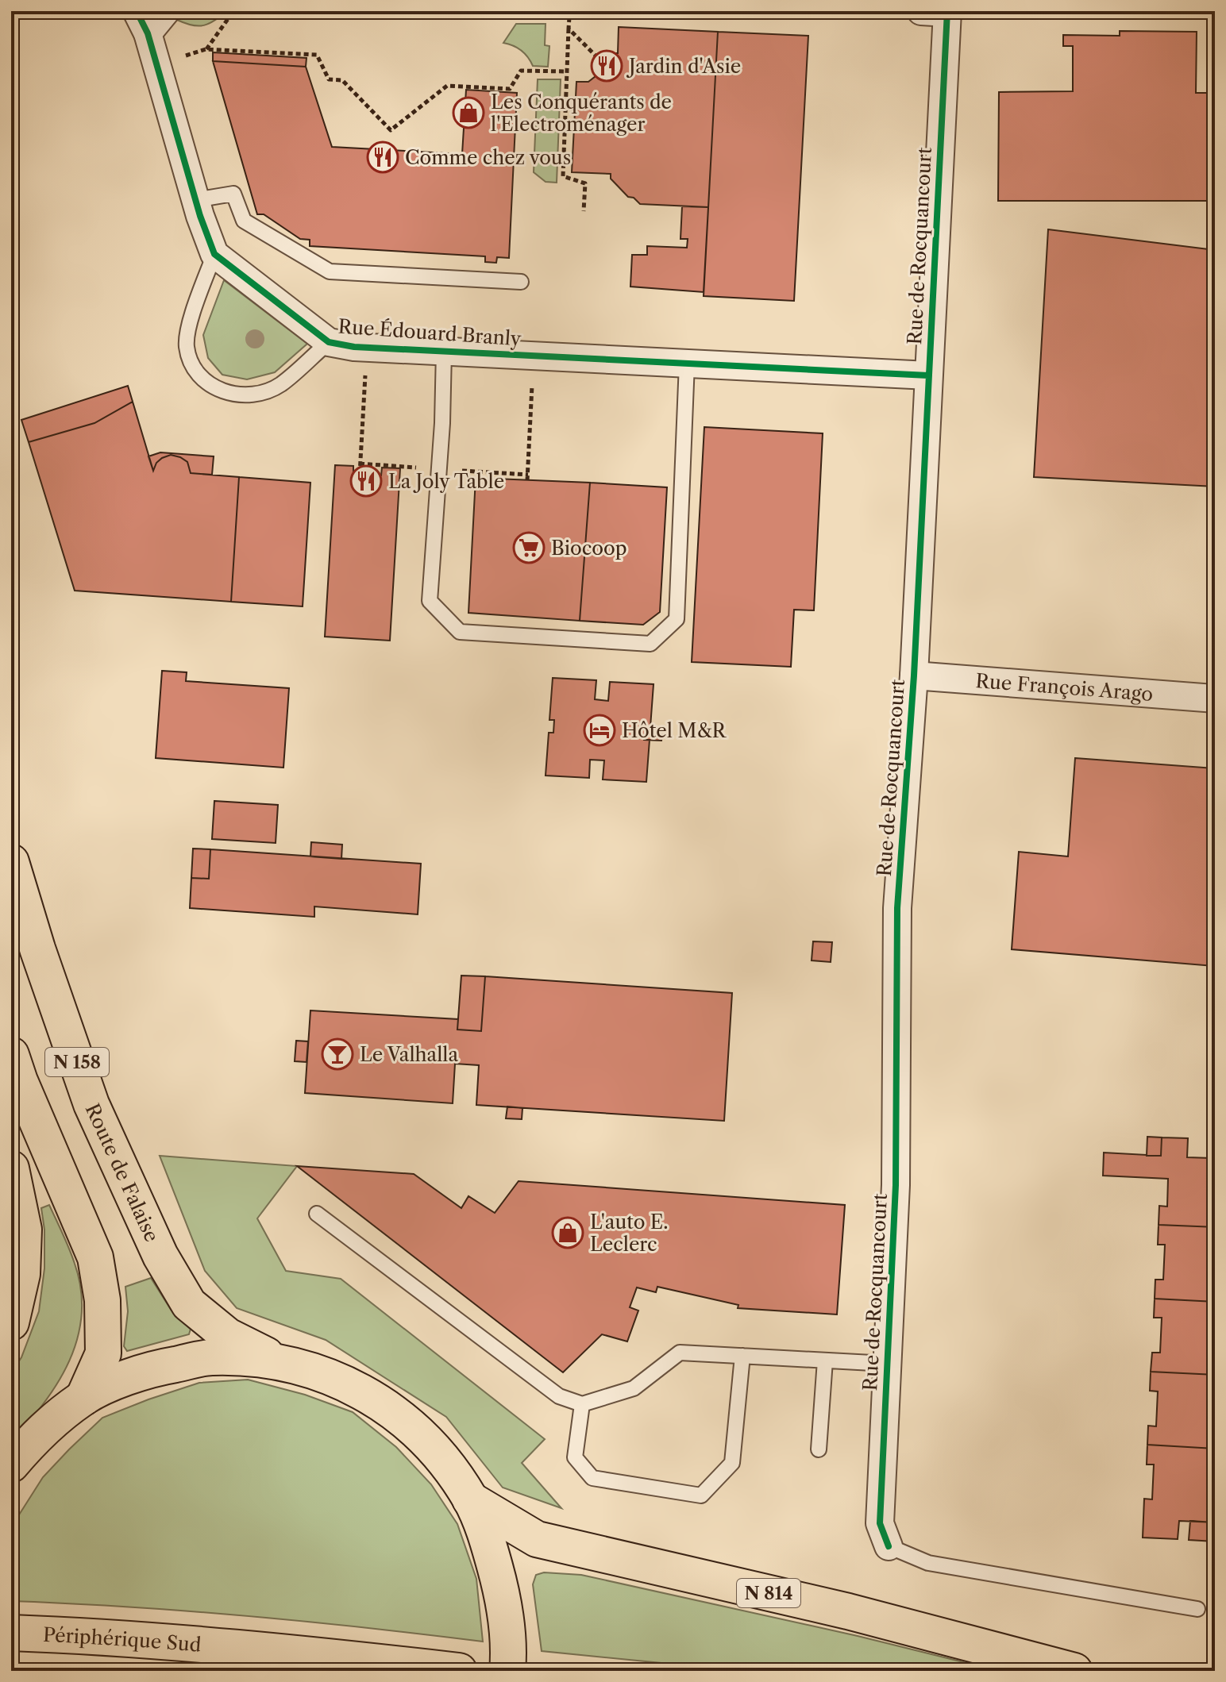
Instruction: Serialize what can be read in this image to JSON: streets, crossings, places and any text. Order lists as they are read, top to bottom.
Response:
{
  "streets": {
    "highway": [
      "N 158",
      "Route de Falaise",
      "N 814",
      "Périphérique Sud"
    ],
    "street": ["Rue de Rocquancourt", "Rue Édouard Branly", "Rue François Arago"]
  },
  "crossings": [
    ["Rue de Rocquancourt", "Rue Édouard Branly"],
    ["Rue de Rocquancourt", "Rue François Arago"]
  ],
  "places": {
    "restaurant": ["Jardin d'Asie", "Comme chez vous", "La Joly Table"],
    "shop": ["Les Conquérants de l'Electroménager", "L'auto E. Leclerc"],
    "supermarket": ["Biocoop"],
    "hotel": ["Hôtel M&R"],
    "bar": ["Le Valhalla"]
  }
}
